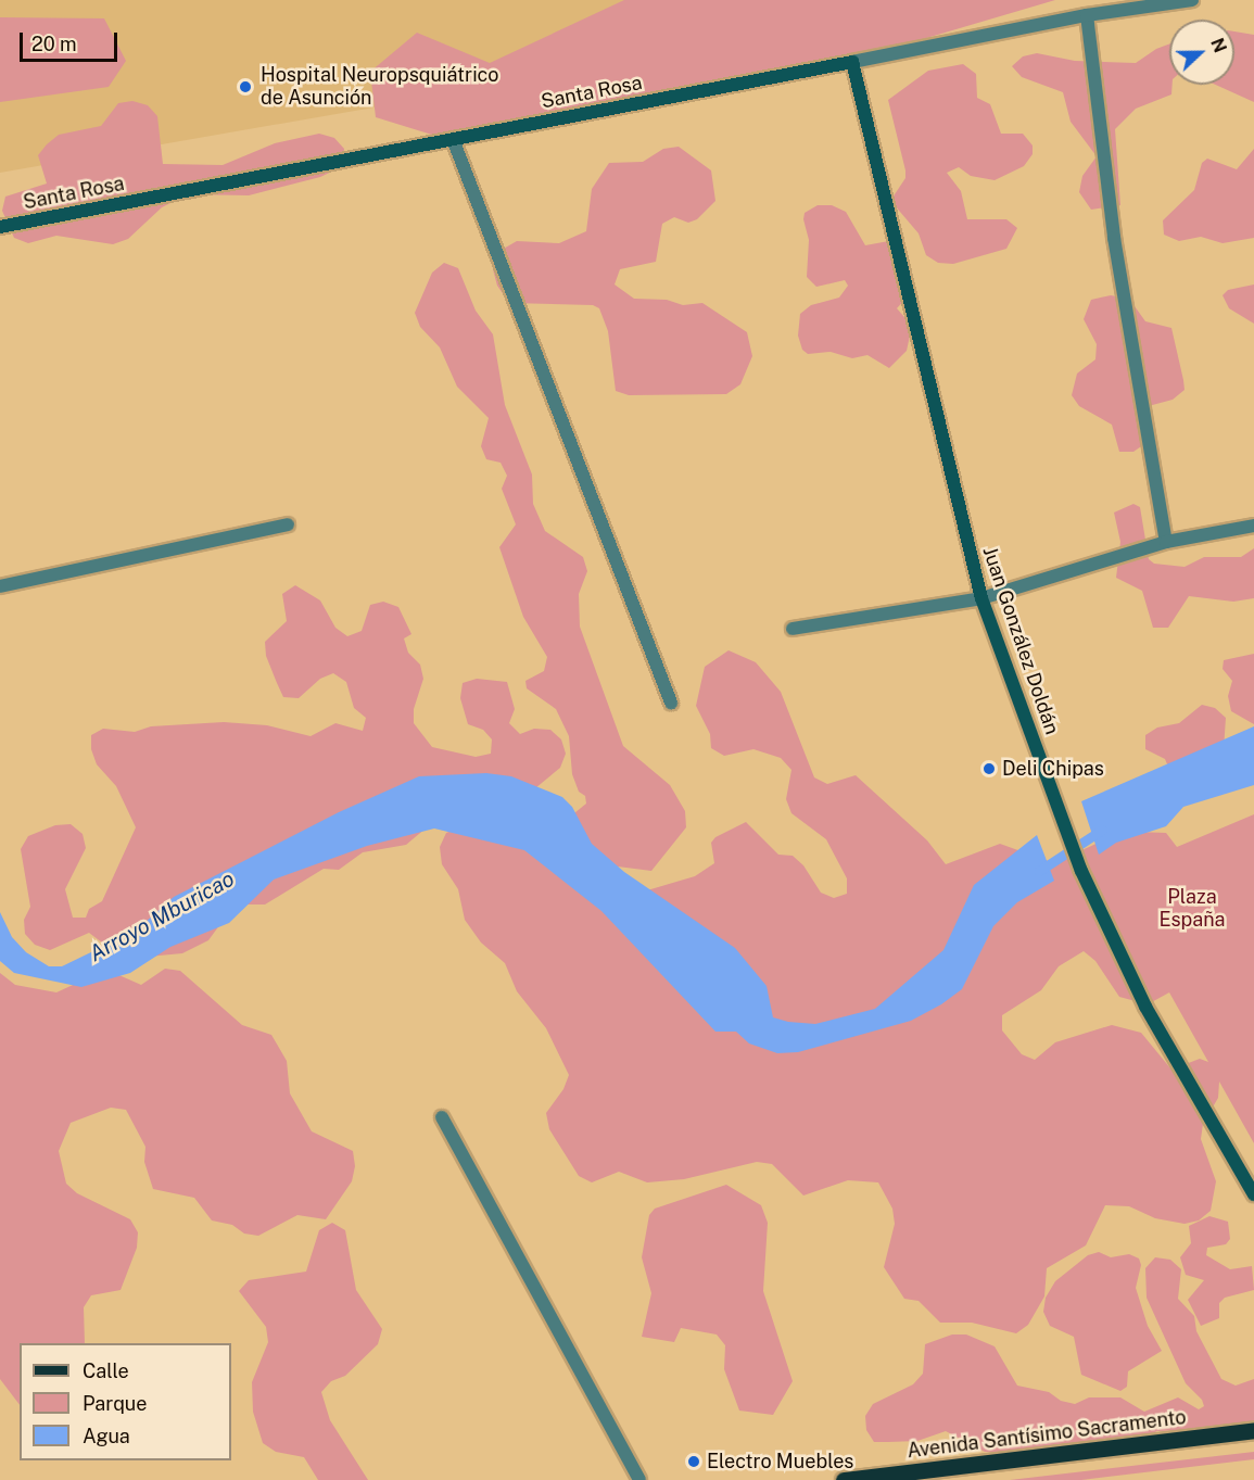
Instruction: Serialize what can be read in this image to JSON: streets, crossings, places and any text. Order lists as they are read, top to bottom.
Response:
{
  "streets": {
    "main road": ["Avenida Santísimo Sacramento"],
    "street": ["Santa Rosa", "Juan González Doldán"]
  },
  "crossings": [
    ["Santa Rosa", "Juan González Doldán"]
  ],
  "water": ["Arroyo Mburicao"],
  "parks": ["Plaza España"],
  "places": ["Hospital Neuropsquiátrico de Asunción", "Deli Chipas", "Electro Muebles"],
  "legend": ["Calle", "Parque", "Agua"],
  "scale_bar": "20 m",
  "north": "right"
}
